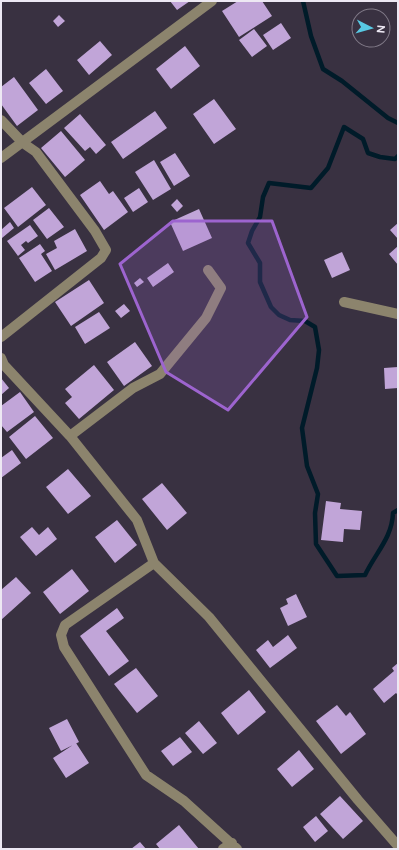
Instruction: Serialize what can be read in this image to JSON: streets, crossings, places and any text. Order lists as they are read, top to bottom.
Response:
{
  "north": "right"
}
